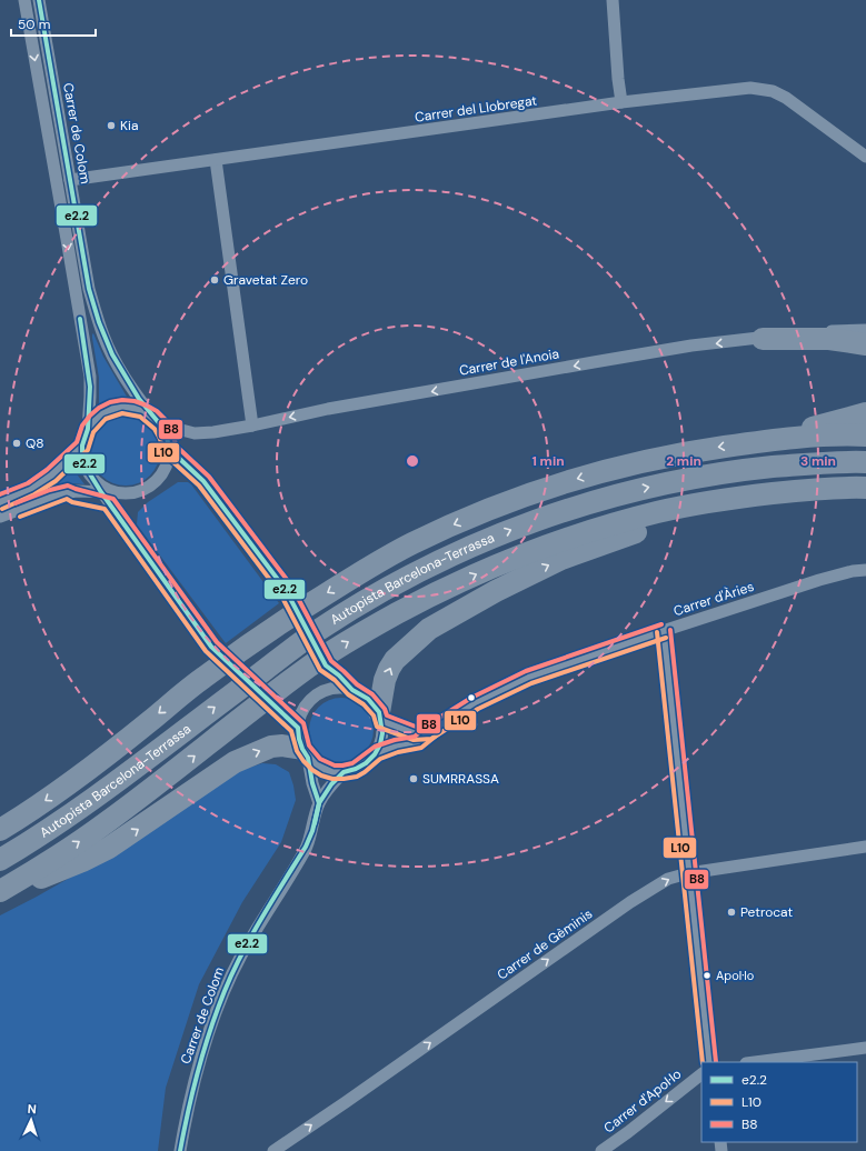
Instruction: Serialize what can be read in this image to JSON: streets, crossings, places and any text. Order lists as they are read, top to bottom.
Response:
{
  "streets": {
    "highway": ["Autopista Barcelona-Terrassa"],
    "street": [
      "Carrer del Llobregat",
      "Carrer de Colom",
      "Carrer de l'Anoia",
      "Carrer d'Àries",
      "Carrer de Gèminis",
      "Carrer d'Apol·lo"
    ]
  },
  "crossings": [
    ["Carrer del Llobregat", "Carrer de Colom"],
    ["Carrer de Colom", "Carrer de l'Anoia"],
    ["Carrer de Colom", "Carrer d'Àries"]
  ],
  "one_way": ["Carrer de l'Anoia", "Carrer de Gèminis", "Carrer d'Apol·lo"],
  "places": [
    "Kia",
    "Gravetat Zero",
    "Q8",
    "SUMRRASSA",
    "Petrocat",
    "Apol·lo"
  ],
  "lines": ["transit line e2.2", "transit line B8", "transit line L10"],
  "legend": ["e2.2", "L10", "B8"],
  "scale_bar": "50 m",
  "north": "top",
  "rings": ["1 min", "2 min", "3 min"]
}
